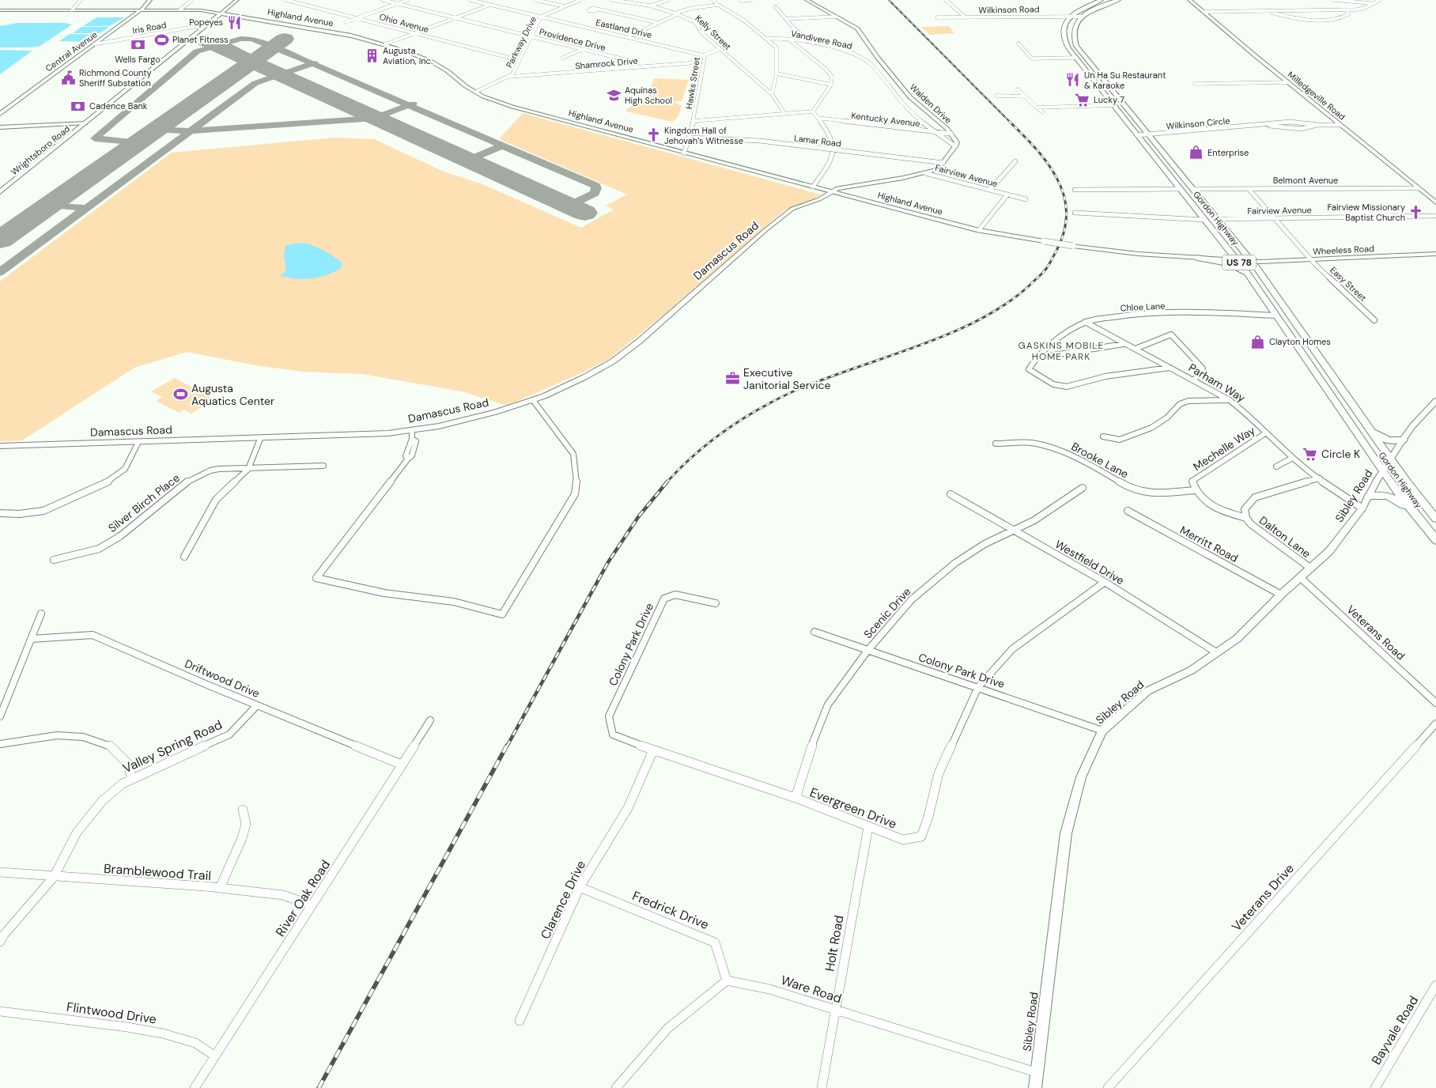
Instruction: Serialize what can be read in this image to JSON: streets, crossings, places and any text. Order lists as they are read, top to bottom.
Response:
{
  "streets": {
    "highway": ["Gordon Highway", "US 78"],
    "main road": [
      "Highland Avenue",
      "Central Avenue",
      "Wrightsboro Road",
      "Wheeless Road"
    ],
    "street": [
      "Wilkinson Road",
      "Ohio Avenue",
      "Iris Road",
      "Eastland Drive",
      "Kelly Street",
      "Providence Drive",
      "Vandivere Road",
      "Parkway Drive",
      "Shamrock Drive",
      "Hawks Street",
      "Milledgeville Road",
      "Walden Drive",
      "Kentucky Avenue",
      "Wilkinson Circle",
      "Lamar Road",
      "Fairview Avenue",
      "Belmont Avenue",
      "Damascus Road",
      "Easy Street",
      "Chloe Lane",
      "Parham Way",
      "Mechelle Way",
      "Brooke Lane",
      "Sibley Road",
      "Silver Birch Place",
      "Dalton Lane",
      "Merritt Road",
      "Westfield Drive",
      "Scenic Drive",
      "Veterans Road",
      "Colony Park Drive",
      "Driftwood Drive",
      "Valley Spring Road",
      "Evergreen Drive",
      "Bramblewood Trail",
      "Veterans Drive",
      "River Oak Road",
      "Clarence Drive",
      "Fredrick Drive",
      "Holt Road",
      "Ware Road",
      "Flintwood Drive",
      "Bayvale Road"
    ]
  },
  "crossings": [
    ["Wilkinson Road", "Gordon Highway"],
    ["Highland Avenue", "Parkway Drive"],
    ["Highland Avenue", "Central Avenue"],
    ["Highland Avenue", "Hawks Street"],
    ["Highland Avenue", "Wrightsboro Road"],
    ["Highland Avenue", "Gordon Highway"],
    ["Highland Avenue", "Wheeless Road"],
    ["Highland Avenue", "Damascus Road"],
    ["Ohio Avenue", "Parkway Drive"],
    ["Iris Road", "Central Avenue"],
    ["Iris Road", "Wrightsboro Road"],
    ["Eastland Drive", "Parkway Drive"],
    ["Eastland Drive", "Hawks Street"],
    ["Kelly Street", "Hawks Street"],
    ["Providence Drive", "Parkway Drive"],
    ["Providence Drive", "Shamrock Drive"],
    ["Vandivere Road", "Walden Drive"],
    ["Vandivere Road", "Kentucky Avenue"],
    ["Parkway Drive", "Shamrock Drive"],
    ["Shamrock Drive", "Hawks Street"],
    ["Hawks Street", "Lamar Road"],
    ["Milledgeville Road", "Wilkinson Circle"],
    ["Milledgeville Road", "Belmont Avenue"],
    ["Walden Drive", "Kentucky Avenue"],
    ["Wilkinson Circle", "Gordon Highway"],
    ["Fairview Avenue", "Gordon Highway"],
    ["Fairview Avenue", "Easy Street"],
    ["Belmont Avenue", "Gordon Highway"],
    ["Belmont Avenue", "Easy Street"],
    ["Gordon Highway", "Wheeless Road"],
    ["Gordon Highway", "Chloe Lane"],
    ["Gordon Highway", "Sibley Road"],
    ["Wheeless Road", "Easy Street"],
    ["Chloe Lane", "Parham Way"],
    ["Parham Way", "Mechelle Way"],
    ["Parham Way", "Sibley Road"],
    ["Parham Way", "Dalton Lane"],
    ["Mechelle Way", "Brooke Lane"],
    ["Sibley Road", "Dalton Lane"],
    ["Sibley Road", "Merritt Road"],
    ["Sibley Road", "Westfield Drive"],
    ["Sibley Road", "Veterans Road"],
    ["Sibley Road", "Colony Park Drive"],
    ["Sibley Road", "Ware Road"],
    ["Westfield Drive", "Scenic Drive"],
    ["Westfield Drive", "Evergreen Drive"],
    ["Scenic Drive", "Colony Park Drive"],
    ["Scenic Drive", "Evergreen Drive"],
    ["Colony Park Drive", "Evergreen Drive"],
    ["Driftwood Drive", "Valley Spring Road"],
    ["Driftwood Drive", "River Oak Road"],
    ["Valley Spring Road", "Bramblewood Trail"],
    ["Evergreen Drive", "Clarence Drive"],
    ["Evergreen Drive", "Holt Road"],
    ["Bramblewood Trail", "River Oak Road"],
    ["River Oak Road", "Flintwood Drive"],
    ["Clarence Drive", "Fredrick Drive"],
    ["Fredrick Drive", "Ware Road"],
    ["Holt Road", "Ware Road"]
  ],
  "districts": ["GASKINS MOBILE HOME PARK"],
  "places": {
    "restaurant": ["Popeyes", "Un Ha Su Restaurant & Karaoke"],
    "sports": ["Planet Fitness", "Augusta Aquatics Center"],
    "bank": ["Wells Fargo", "Cadence Bank"],
    "building": ["Augusta Aviation, Inc."],
    "public building": ["Richmond County Sheriff Substation"],
    "school or university": ["Aquinas High School"],
    "supermarket": ["Lucky 7", "Circle K"],
    "church": ["Kingdom Hall of Jehovah’s Witnesse", "Fairview Missionary Baptist Church"],
    "shop": ["Enterprise", "Clayton Homes"],
    "office": ["Executive Janitorial Service"]
  }
}
